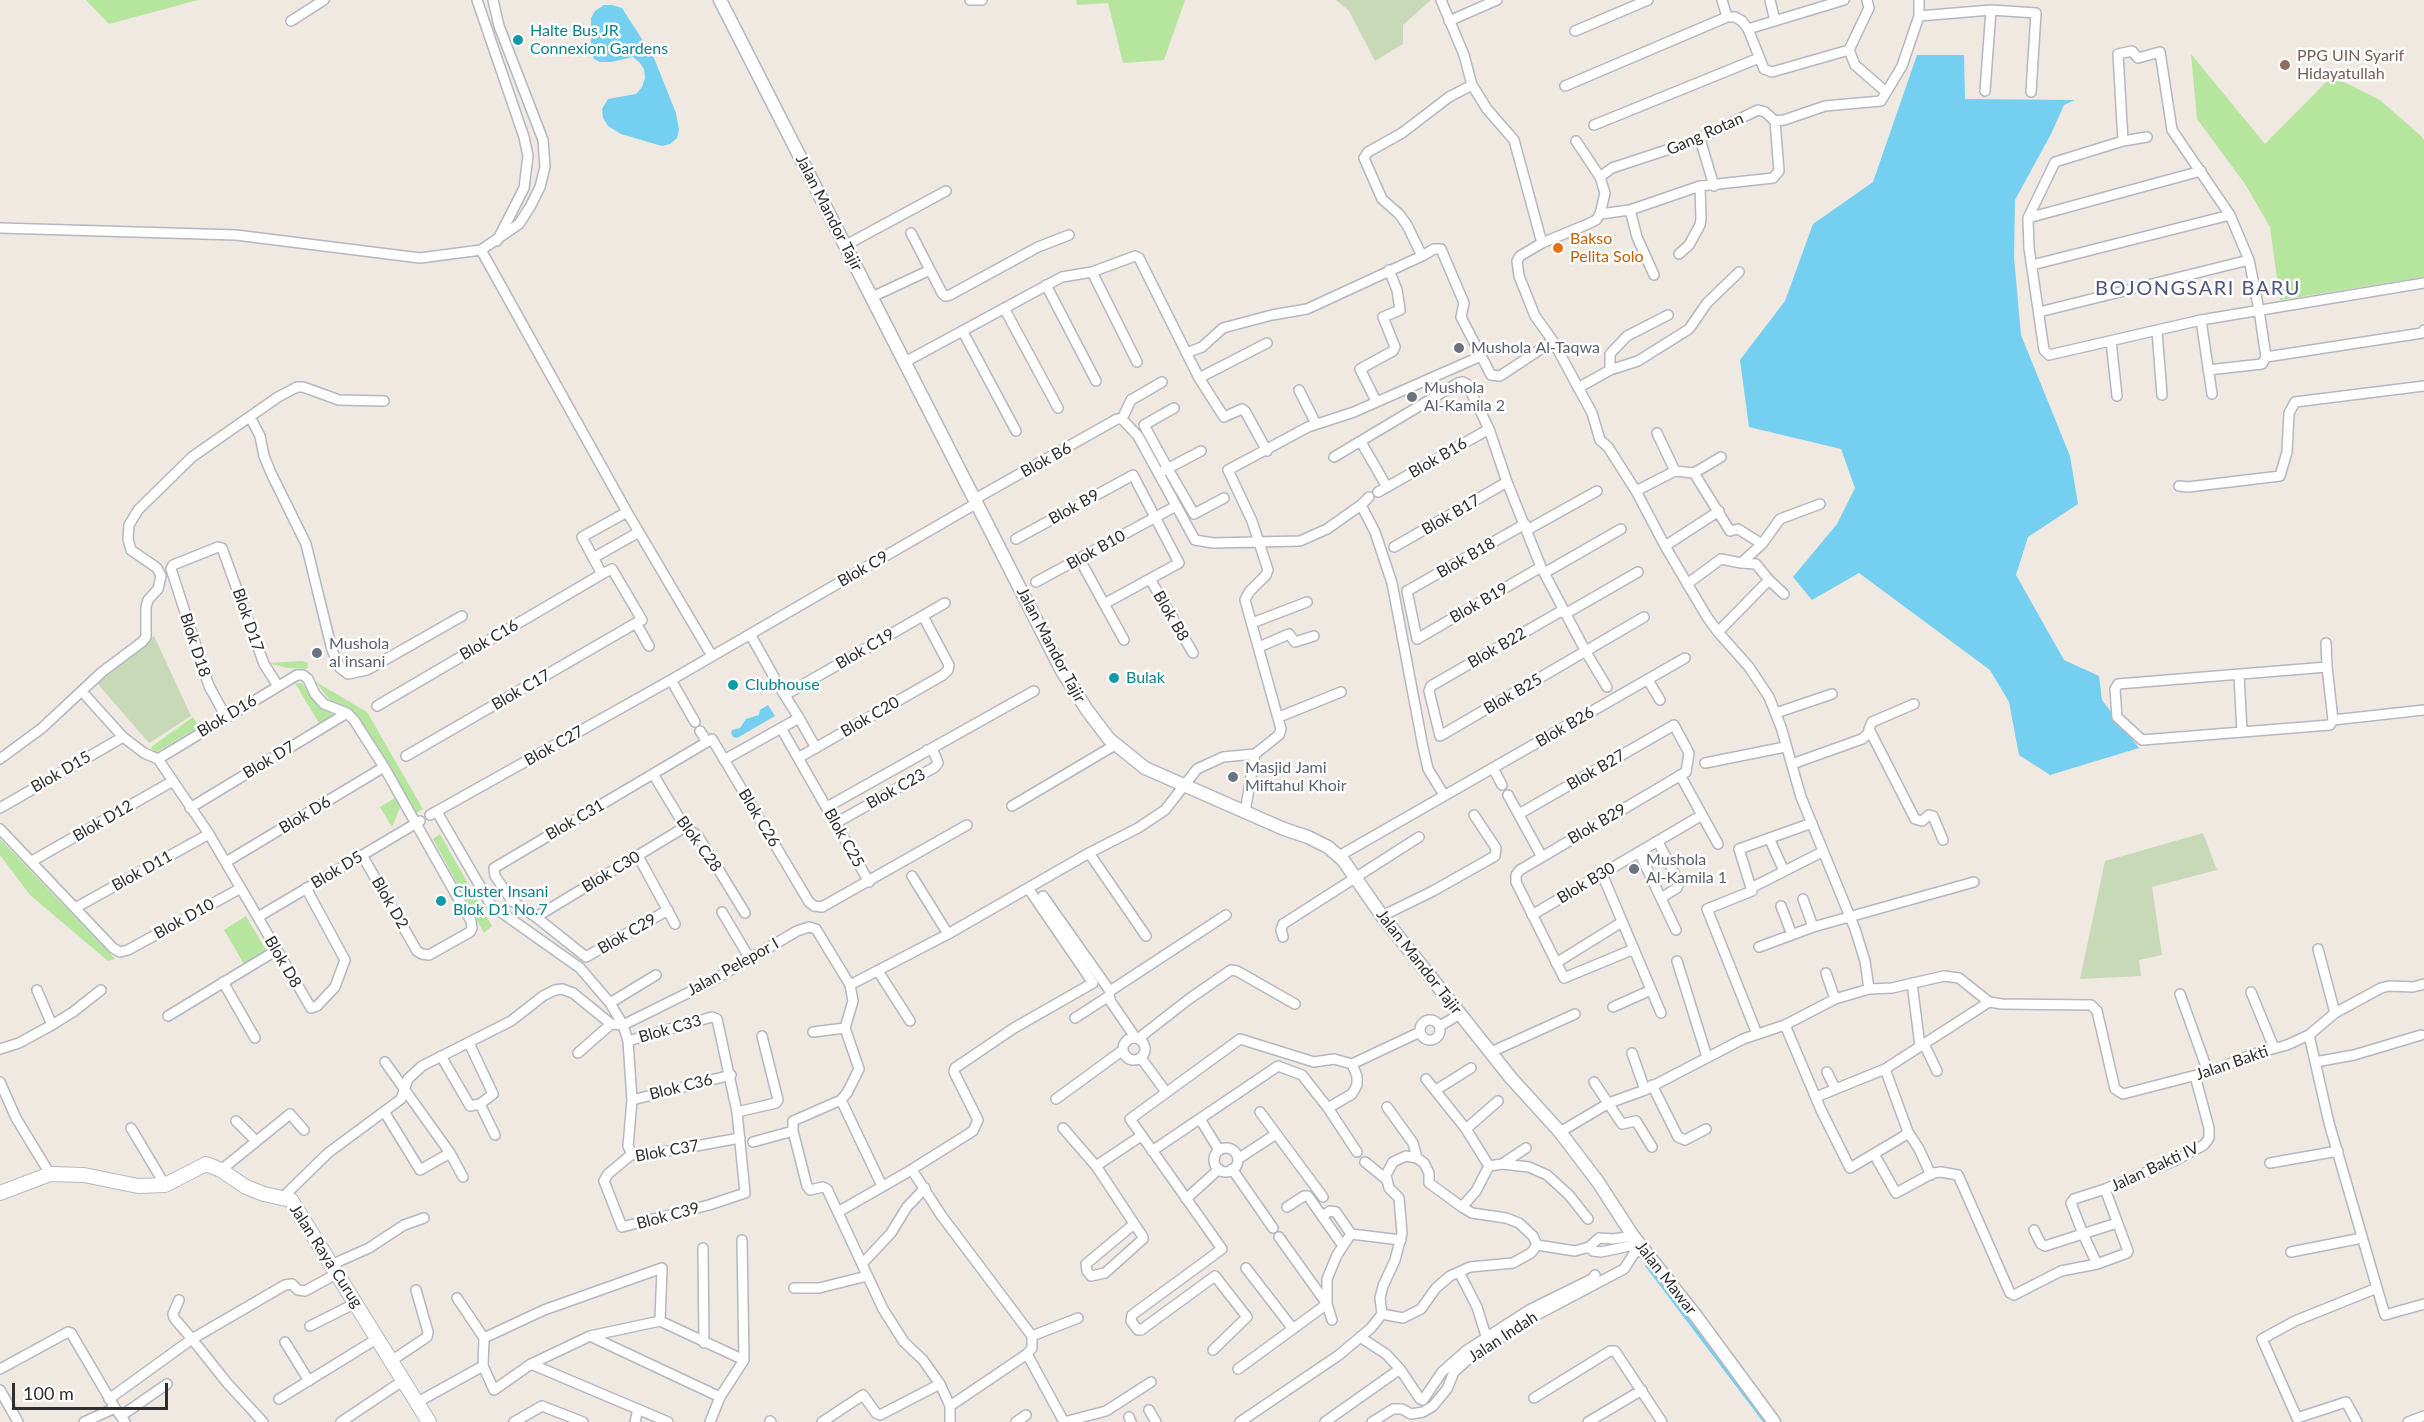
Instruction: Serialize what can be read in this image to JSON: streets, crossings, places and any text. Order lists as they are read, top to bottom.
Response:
{
  "streets": {
    "main road": ["Jalan Raya Curug"],
    "street": [
      "Gang Rotan",
      "Jalan Mandor Tajir",
      "Blok B16",
      "Blok B6",
      "Blok B9",
      "Blok B17",
      "Blok B10",
      "Blok B18",
      "Blok C9",
      "Blok B19",
      "Blok B8",
      "Blok D17",
      "Blok C16",
      "Blok D18",
      "Blok B22",
      "Blok C19",
      "Blok C17",
      "Blok B25",
      "Blok D16",
      "Blok C20",
      "Blok B26",
      "Blok C27",
      "Blok D7",
      "Blok B27",
      "Blok D15",
      "Blok C23",
      "Blok D6",
      "Blok C26",
      "Blok C31",
      "Blok D12",
      "Blok B29",
      "Blok C25",
      "Blok C28",
      "Blok D5",
      "Blok D11",
      "Blok C30",
      "Blok B30",
      "Blok D2",
      "Blok D10",
      "Blok C29",
      "Blok D8",
      "Jalan Pelepor I",
      "Blok C33",
      "Jalan Bakti",
      "Blok C36",
      "Blok C37",
      "Jalan Bakti IV",
      "Blok C39",
      "Jalan Mawar",
      "Jalan Indah"
    ]
  },
  "crossings": [
    ["Jalan Mandor Tajir", "Blok B6"],
    ["Jalan Mandor Tajir", "Blok C9"],
    ["Jalan Mandor Tajir", "Blok B26"],
    ["Jalan Mandor Tajir", "Jalan Mawar"],
    ["Blok B16", "Blok B10"],
    ["Blok B6", "Blok C9"],
    ["Blok B9", "Blok B10"],
    ["Blok B9", "Blok B8"],
    ["Blok B10", "Blok B8"],
    ["Blok B18", "Blok B19"],
    ["Blok C9", "Blok C27"],
    ["Blok D17", "Blok D18"],
    ["Blok D17", "Blok D16"],
    ["Blok D18", "Blok D16"],
    ["Blok B22", "Blok B25"],
    ["Blok C19", "Blok C20"],
    ["Blok D16", "Blok D7"],
    ["Blok D16", "Blok D8"],
    ["Blok C20", "Blok C25"],
    ["Blok D7", "Blok D8"],
    ["Blok B27", "Blok B29"],
    ["Blok C23", "Blok C25"],
    ["Blok D6", "Blok D8"],
    ["Blok C26", "Blok C31"],
    ["Blok C26", "Blok C25"],
    ["Blok C31", "Blok C28"],
    ["Blok C31", "Blok C30"],
    ["Blok C31", "Blok C29"],
    ["Blok D12", "Blok D8"],
    ["Blok B29", "Blok B30"],
    ["Blok C28", "Blok C30"],
    ["Blok D5", "Blok D2"],
    ["Blok D5", "Blok D8"],
    ["Blok D11", "Blok D10"],
    ["Blok D11", "Blok D8"],
    ["Blok C30", "Blok C29"],
    ["Blok D10", "Blok D8"],
    ["Blok C33", "Blok C36"],
    ["Jalan Bakti", "Jalan Bakti IV"],
    ["Blok C37", "Blok C39"],
    ["Jalan Mawar", "Jalan Indah"]
  ],
  "districts": ["BOJONGSARI BARU"],
  "places": [
    "Halte Bus JR Connexion Gardens",
    "PPG UIN Syarif Hidayatullah",
    "Bakso Pelita Solo",
    "Mushola Al-Taqwa",
    "Mushola Al-Kamila 2",
    "Mushola al insani",
    "Bulak",
    "Clubhouse",
    "Masjid Jami Miftahul Khoir",
    "Mushola Al-Kamila 1",
    "Cluster Insani Blok D1 No.7"
  ],
  "scale_bar": "100 m"
}
